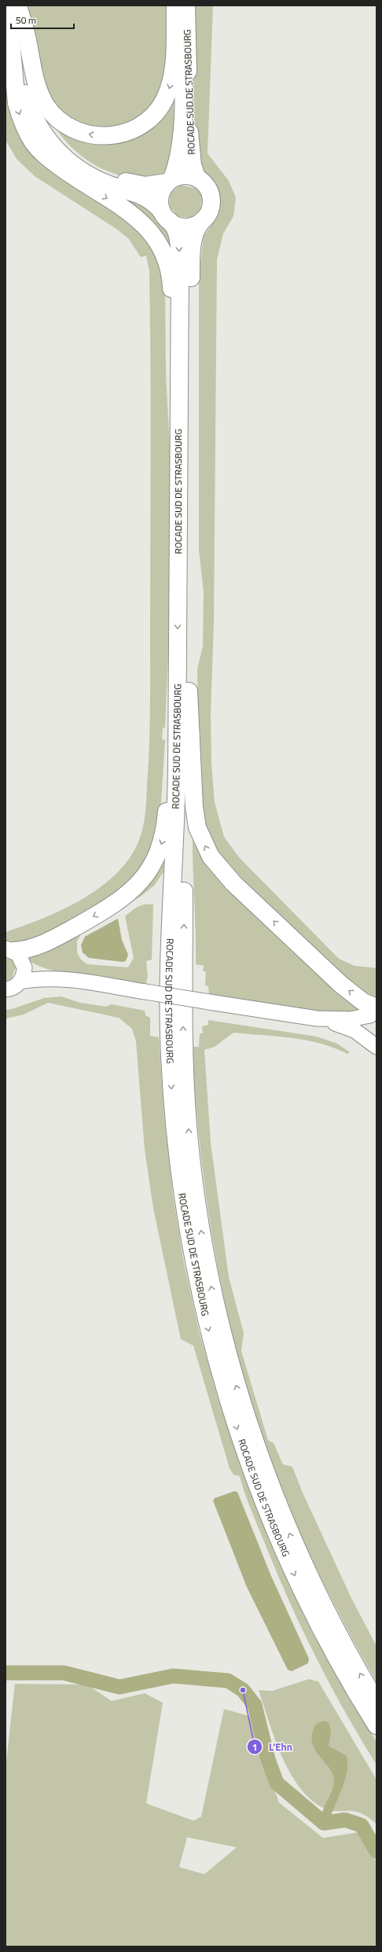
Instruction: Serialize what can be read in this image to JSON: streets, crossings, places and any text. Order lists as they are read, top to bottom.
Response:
{
  "streets": {
    "highway": ["ROCADE SUD DE STRASBOURG"]
  },
  "places": ["L'Ehn"],
  "scale_bar": "50 m"
}
